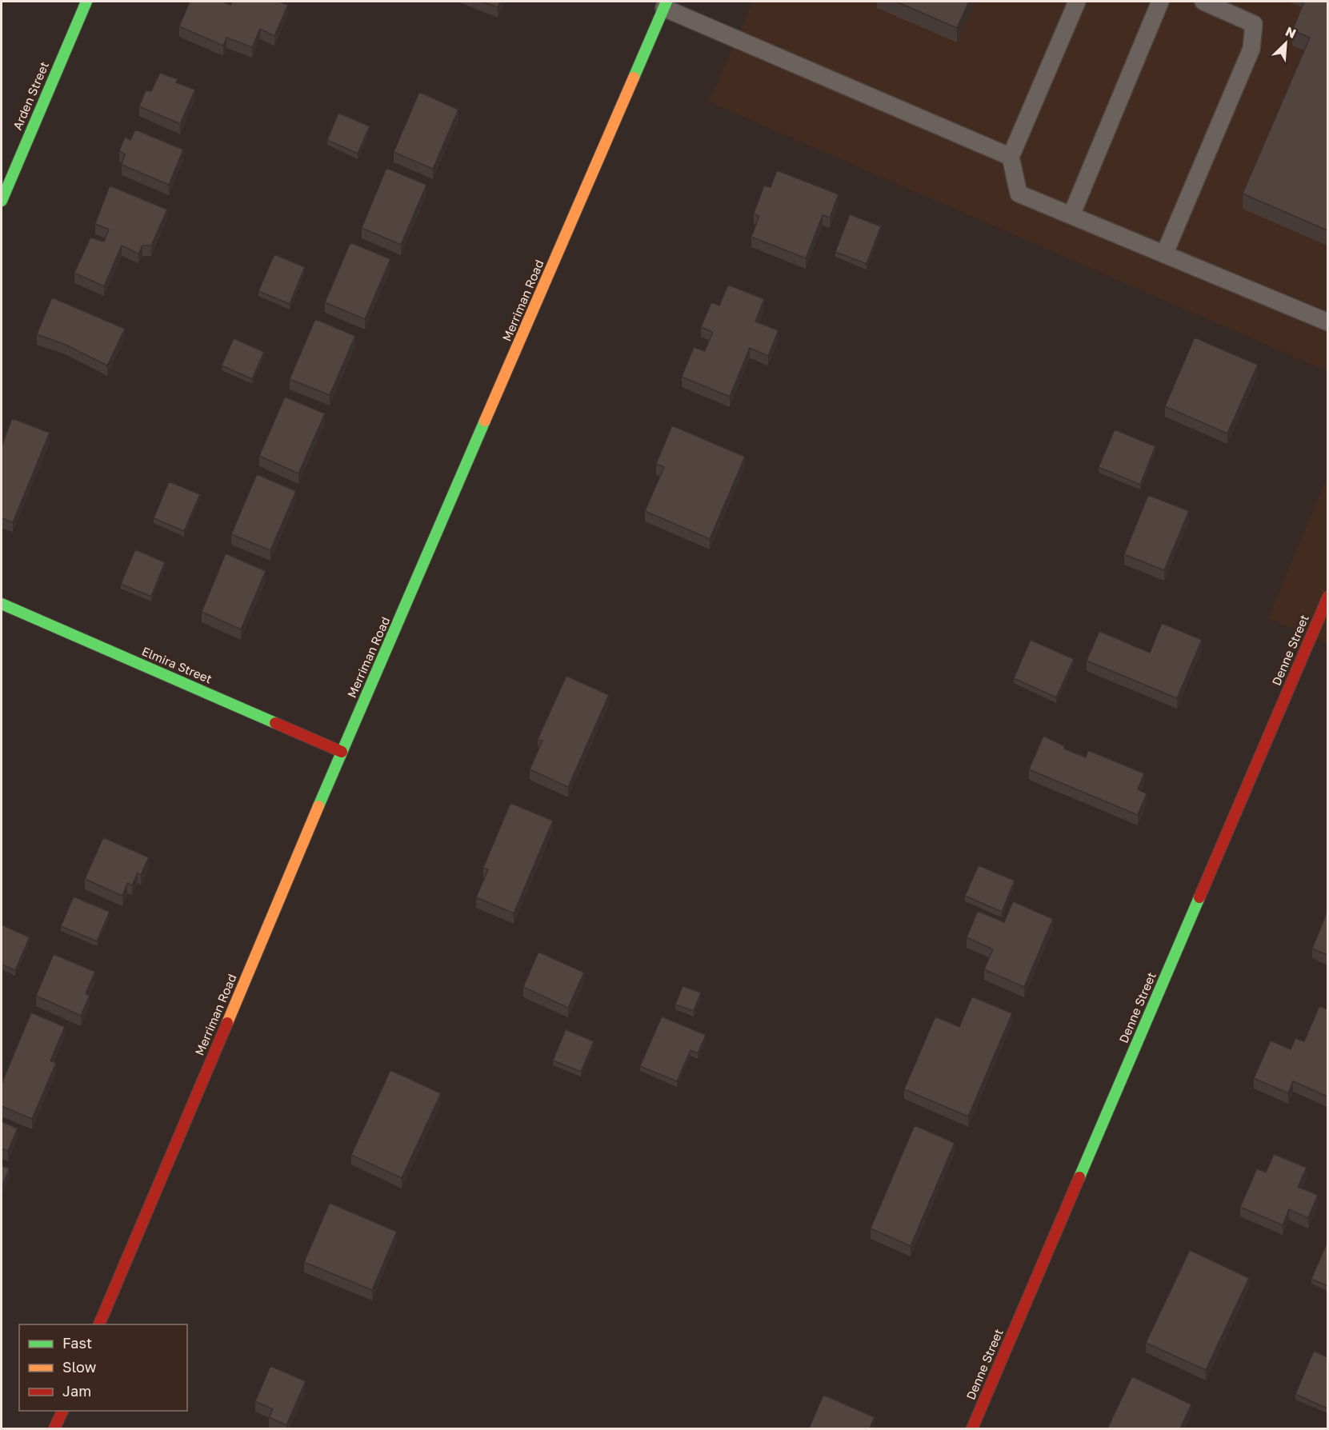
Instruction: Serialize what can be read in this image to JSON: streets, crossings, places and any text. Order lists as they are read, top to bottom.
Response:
{
  "streets": {
    "street": [
      "Arden Street",
      "Merriman Road",
      "Denne Street",
      "Elmira Street"
    ]
  },
  "crossings": [
    ["Merriman Road", "Elmira Street"]
  ],
  "legend": ["Fast", "Slow", "Jam"],
  "north": "top right"
}
